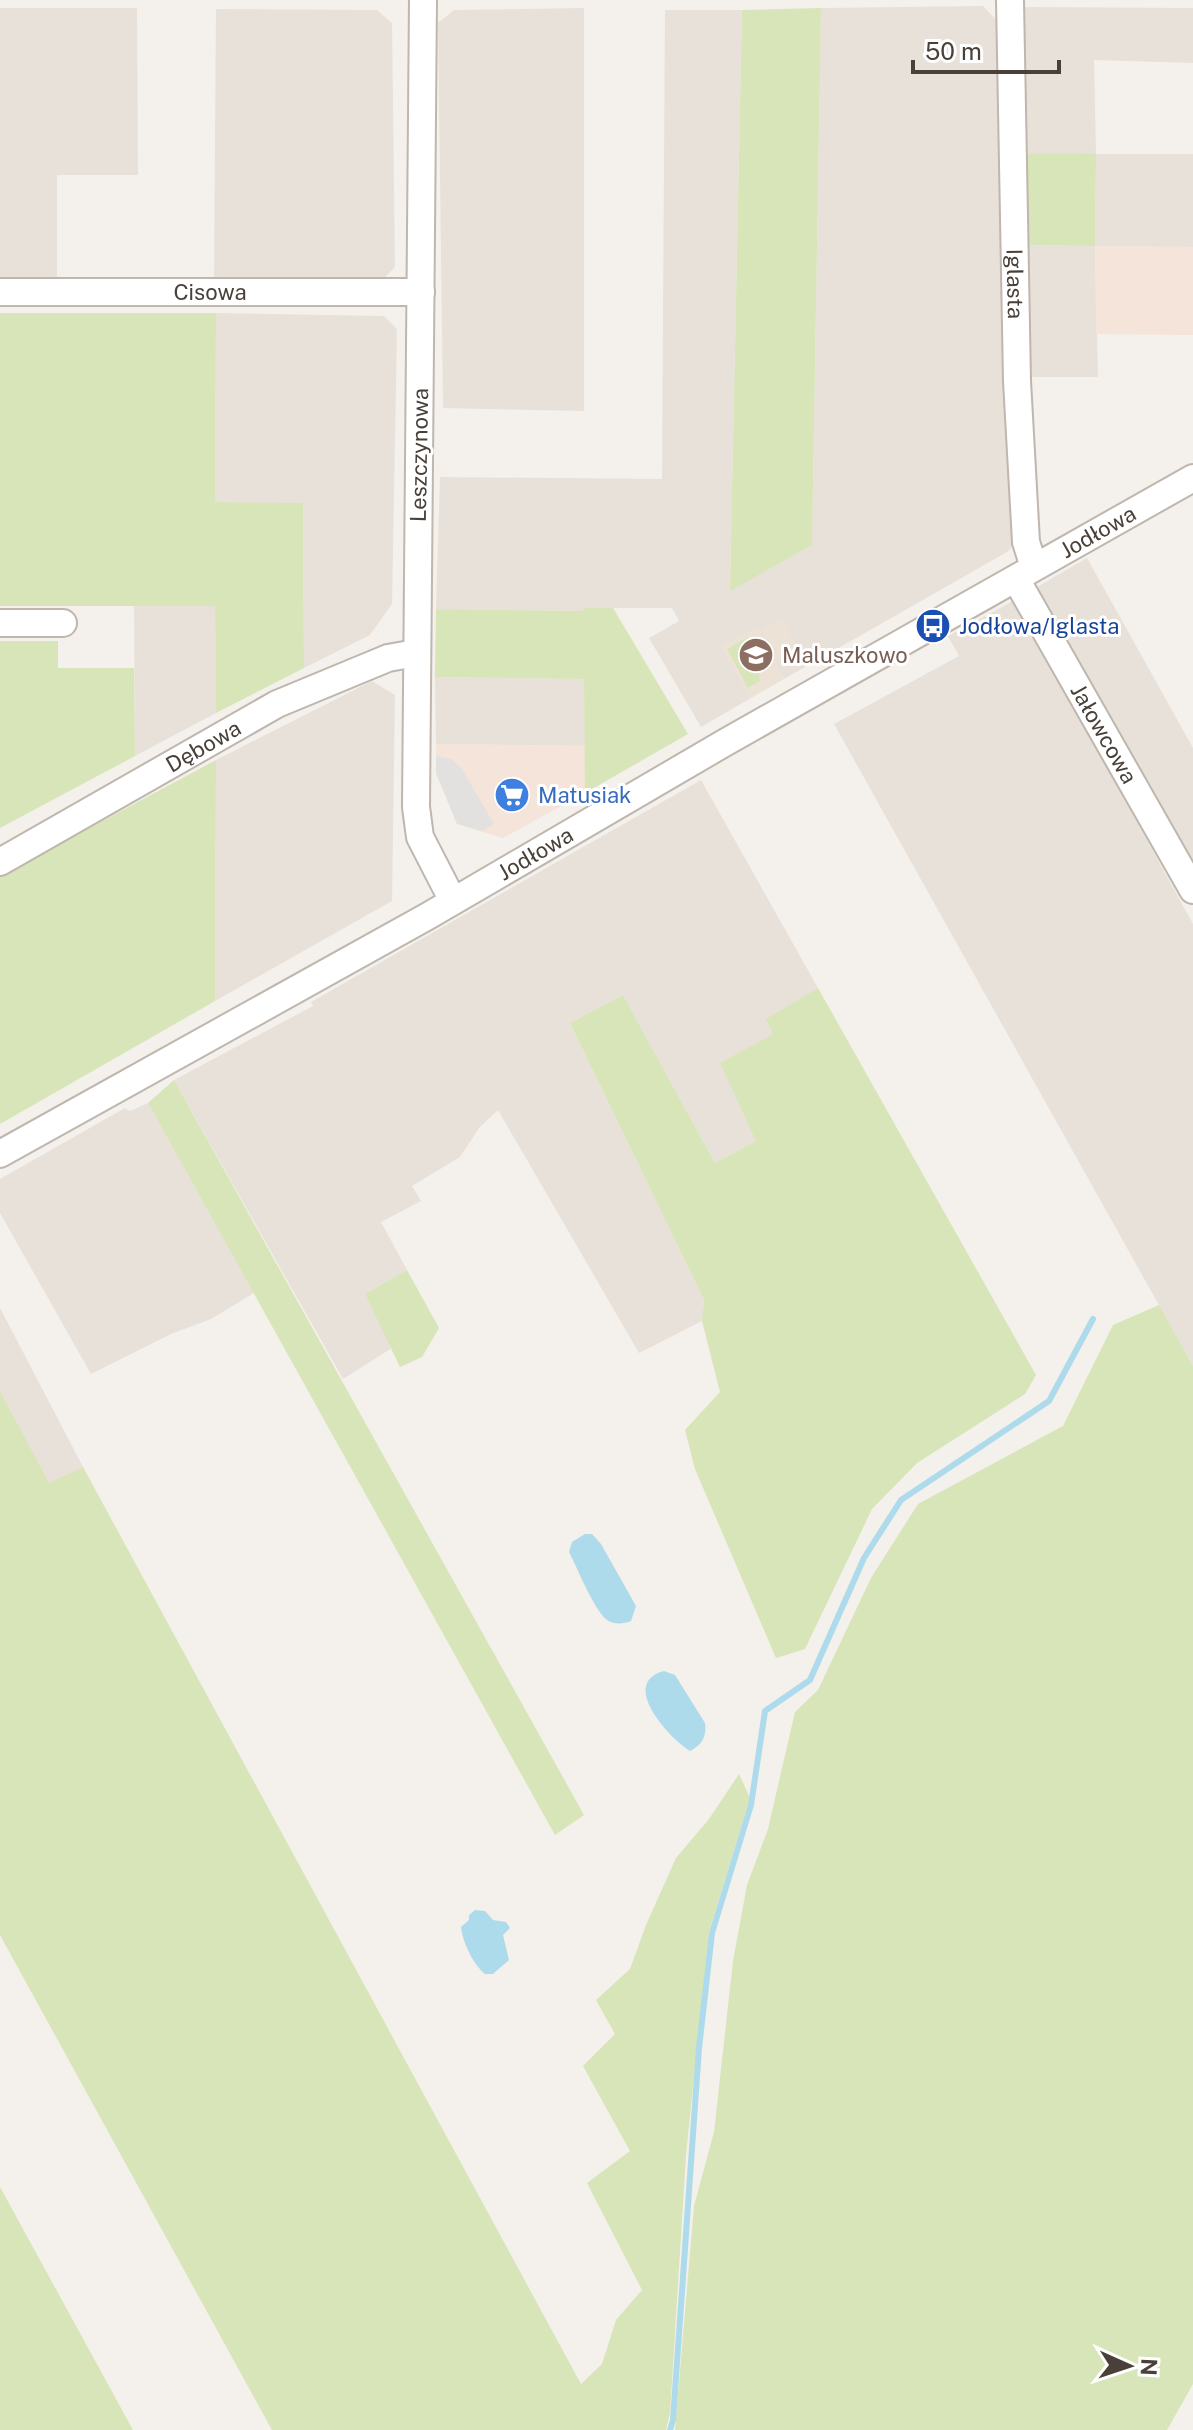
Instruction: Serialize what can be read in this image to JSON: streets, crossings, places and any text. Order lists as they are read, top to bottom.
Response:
{
  "streets": {
    "street": [
      "Iglasta",
      "Cisowa",
      "Leszczynowa",
      "Jodłowa",
      "Jałowcowa",
      "Dębowa"
    ]
  },
  "crossings": [
    ["Iglasta", "Jodłowa"],
    ["Iglasta", "Jałowcowa"],
    ["Cisowa", "Leszczynowa"],
    ["Leszczynowa", "Jodłowa"],
    ["Leszczynowa", "Dębowa"],
    ["Jodłowa", "Jałowcowa"]
  ],
  "places": {
    "bus stop": ["Jodłowa/Iglasta"],
    "school or university": ["Maluszkowo"],
    "supermarket": ["Matusiak"]
  },
  "scale_bar": "50 m",
  "north": "right"
}
